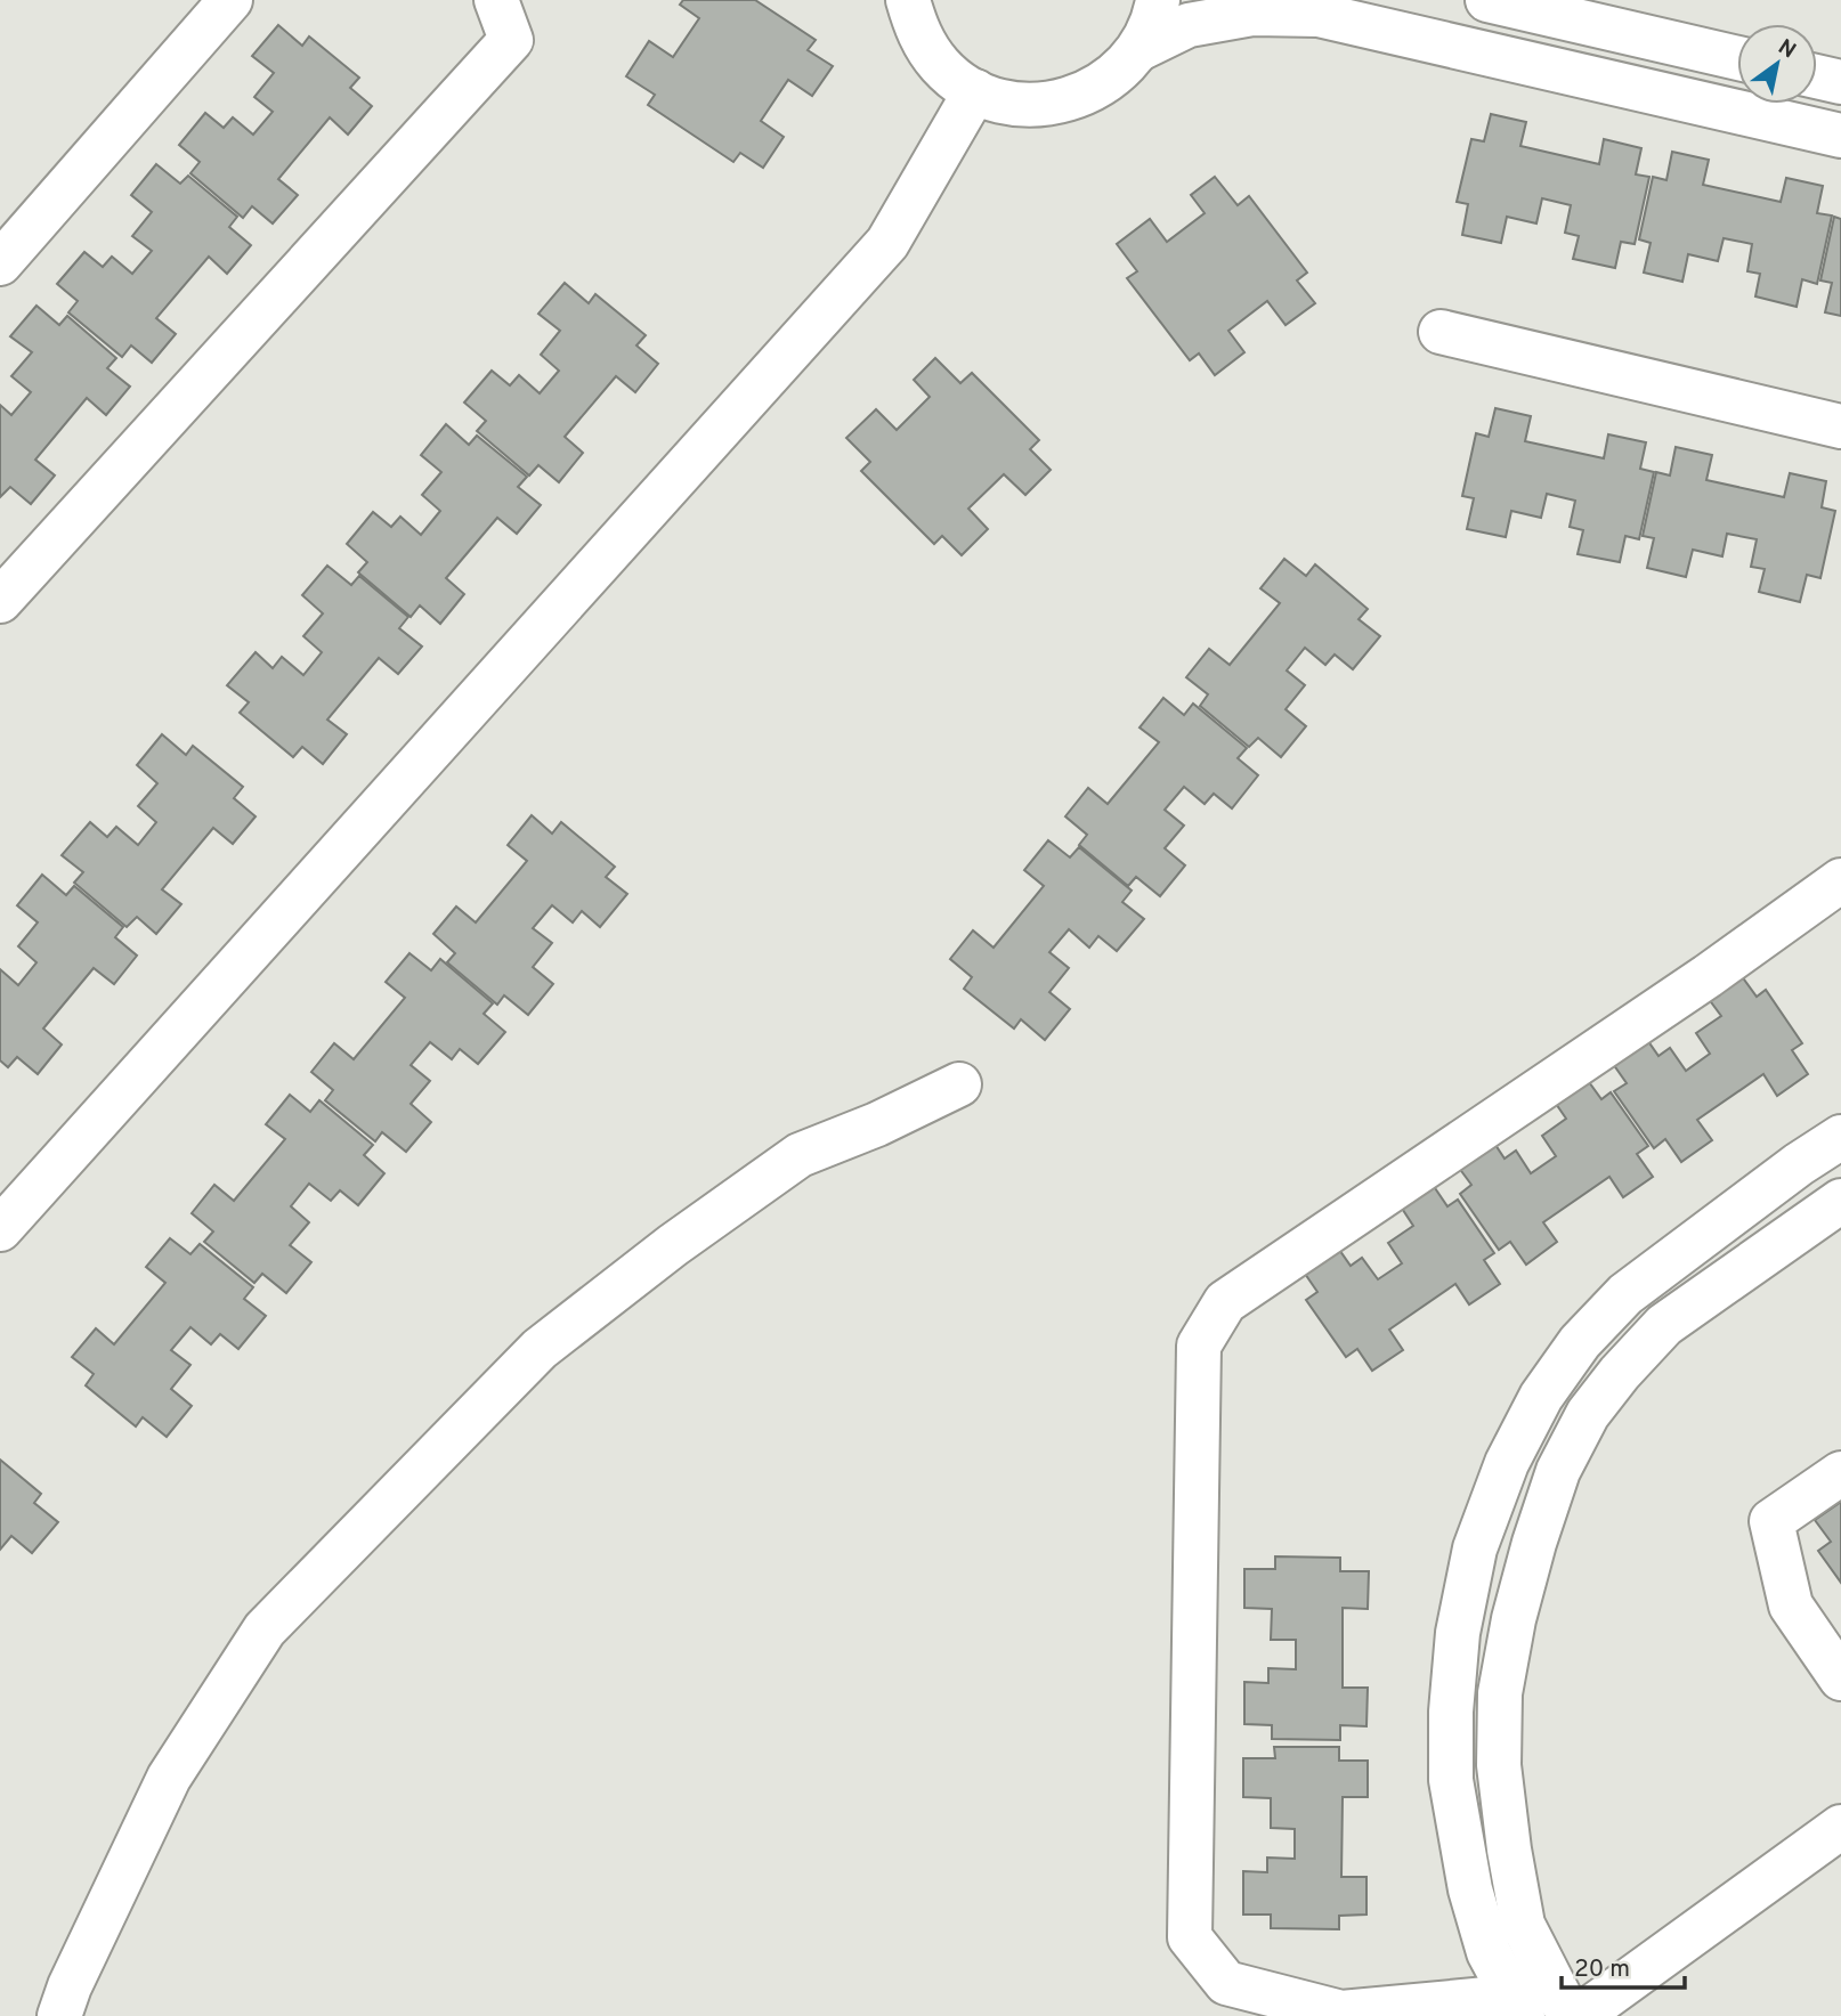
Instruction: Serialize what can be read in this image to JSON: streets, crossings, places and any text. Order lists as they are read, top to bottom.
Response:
{
  "scale_bar": "20 m",
  "north": "top right"
}
